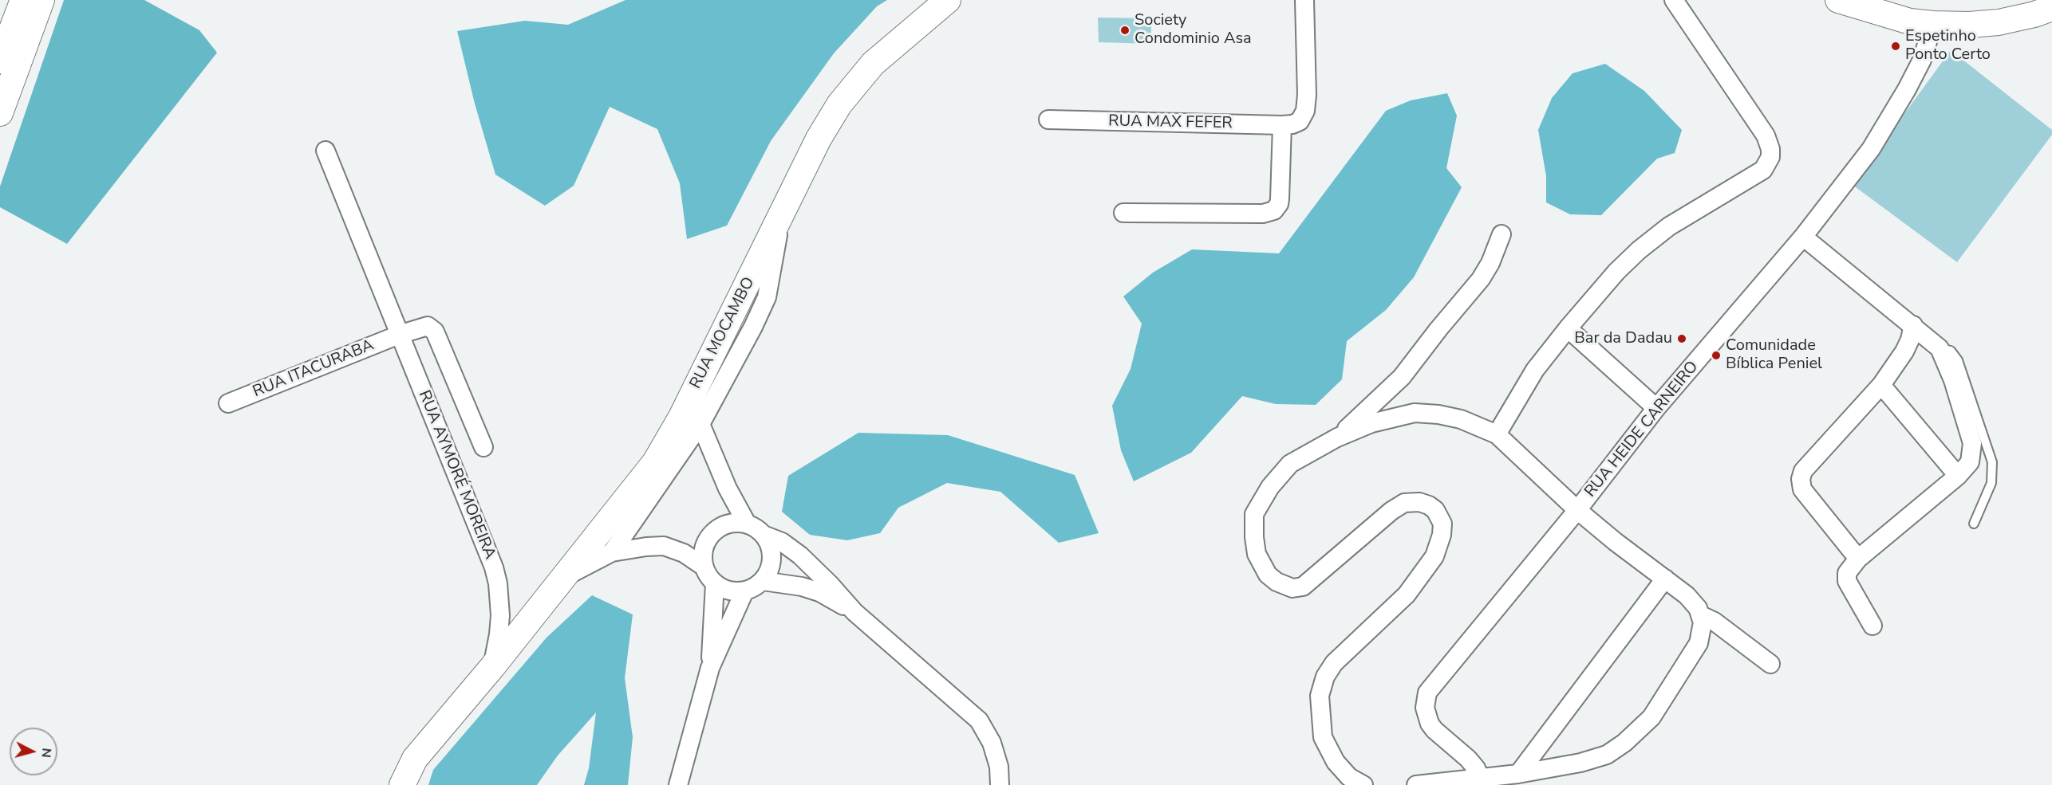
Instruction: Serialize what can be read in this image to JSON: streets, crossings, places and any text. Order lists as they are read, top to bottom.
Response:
{
  "streets": {
    "main road": ["RUA MOCAMBO", "RUA AYMORÉ MOREIRA"],
    "street": ["RUA MAX FEFER", "RUA ITACURABA", "RUA HEIDE CARNEIRO"]
  },
  "crossings": [
    ["RUA MOCAMBO", "RUA AYMORÉ MOREIRA"],
    ["RUA ITACURABA", "RUA AYMORÉ MOREIRA"]
  ],
  "places": [
    "Society Condominio Asa",
    "Espetinho Ponto Certo",
    "Bar da Dadau",
    "Comunidade Bíblica Peniel"
  ],
  "north": "right"
}
